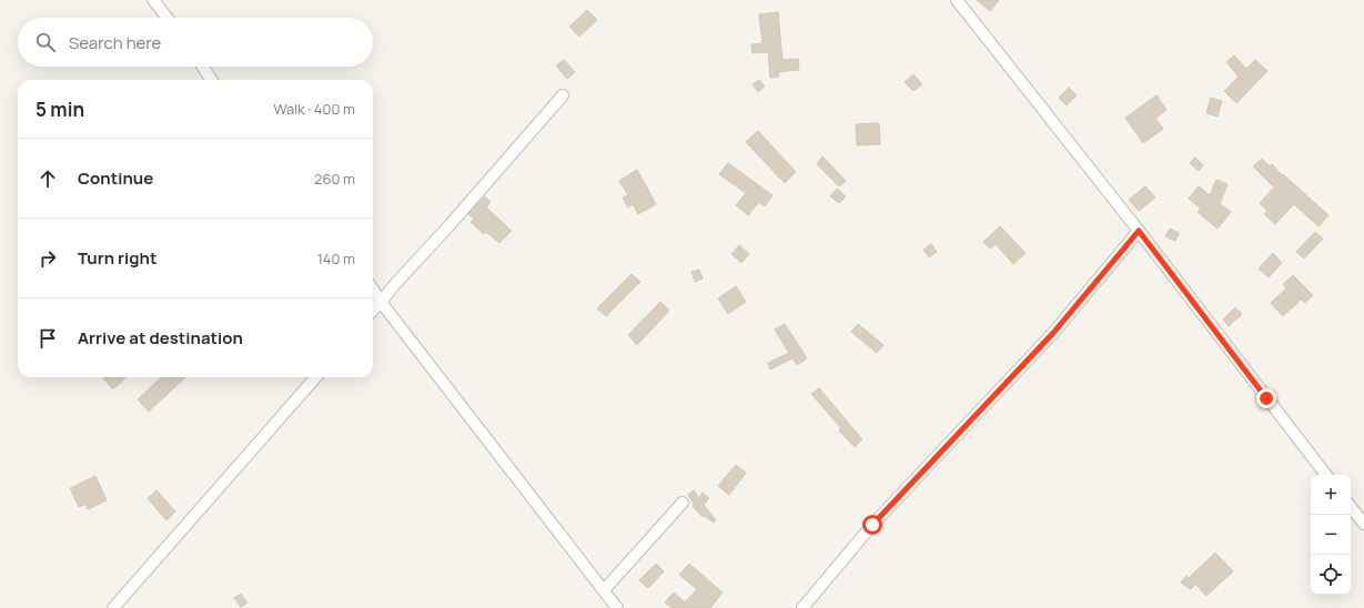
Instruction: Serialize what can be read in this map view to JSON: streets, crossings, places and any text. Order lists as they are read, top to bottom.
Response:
{
  "page": {
    "search": "Search here",
    "heading": ["5 min", "Walk · 400 m"],
    "list": [
      ["Continue", "260 m"],
      ["Turn right", "140 m"],
      "Arrive at destination"
    ],
    "map_buttons": ["+", "−"]
  }
}
